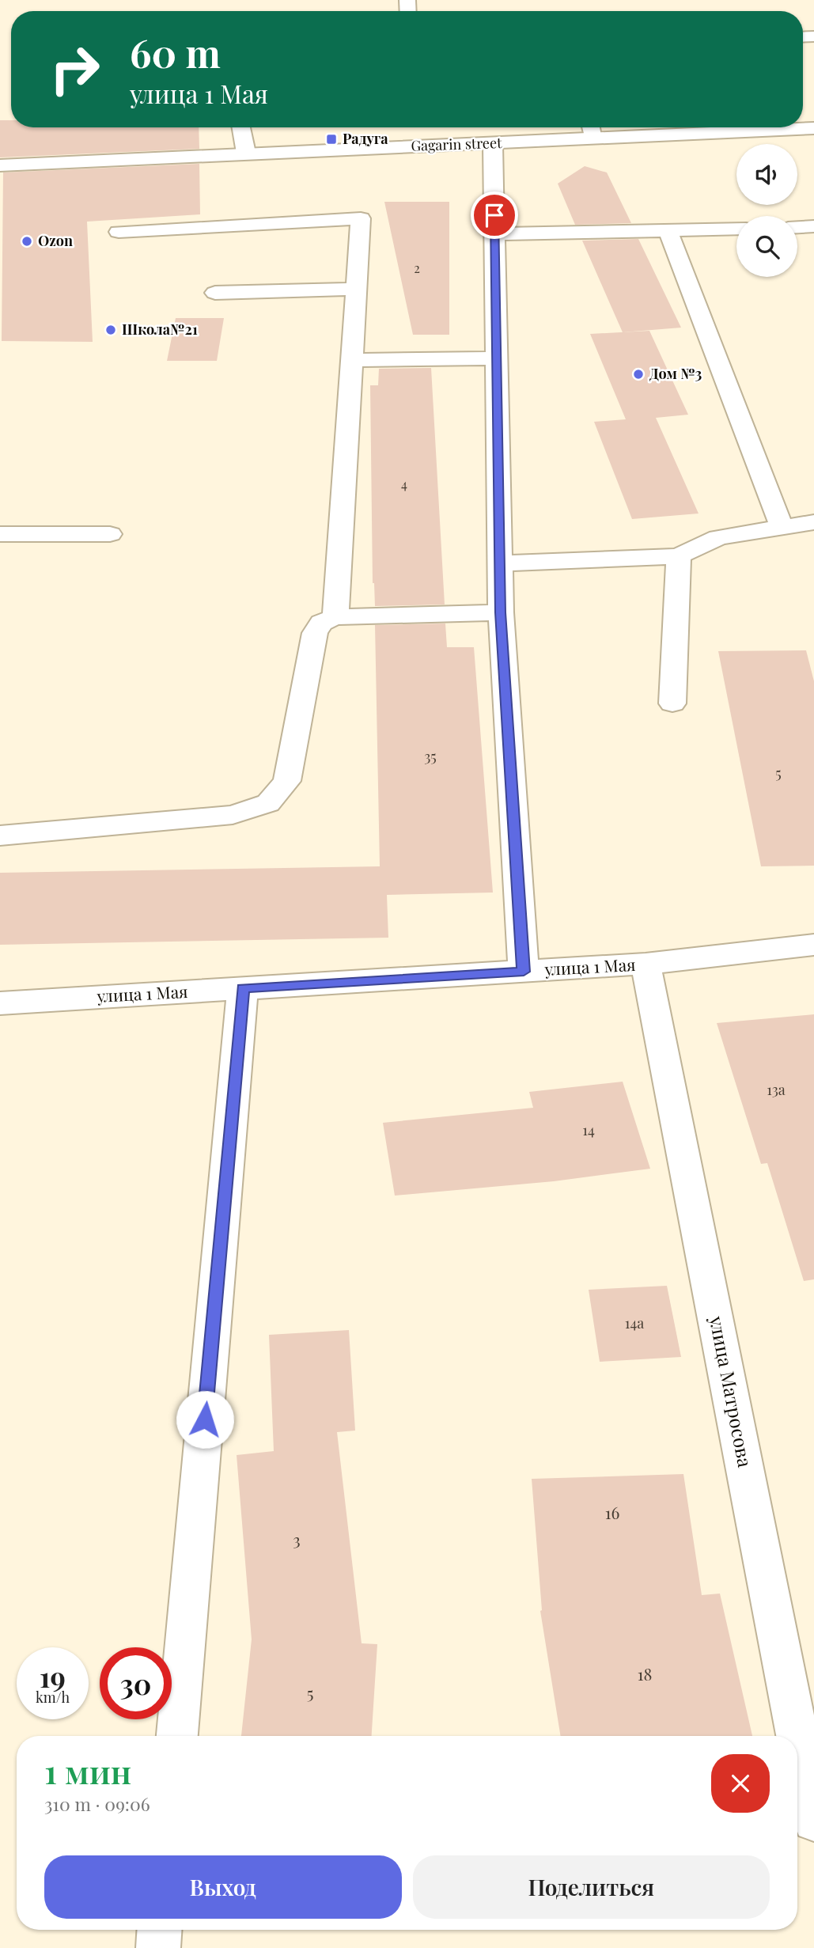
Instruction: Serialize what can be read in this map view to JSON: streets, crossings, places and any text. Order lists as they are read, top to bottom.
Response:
{
  "streets": {
    "street": ["Gagarin street", "улица 1 Мая", "улица Матросова"]
  },
  "crossings": [
    ["улица 1 Мая", "улица Матросова"]
  ],
  "places": {
    "transit": ["Радуга"],
    "other": ["Ozon", "Школа№21", "Дом №3"]
  },
  "house_numbers": [
    "2",
    "4",
    "35",
    "5",
    "13а",
    "14",
    "14а",
    "16",
    "3",
    "18",
    "5"
  ],
  "page": {
    "turn": ["60 m", "улица 1 Мая"],
    "speed": "19 km/h",
    "limit": "30",
    "heading": ["1 мин", "310 m · 09:06"],
    "buttons": ["Выход", "Поделиться"]
  }
}
